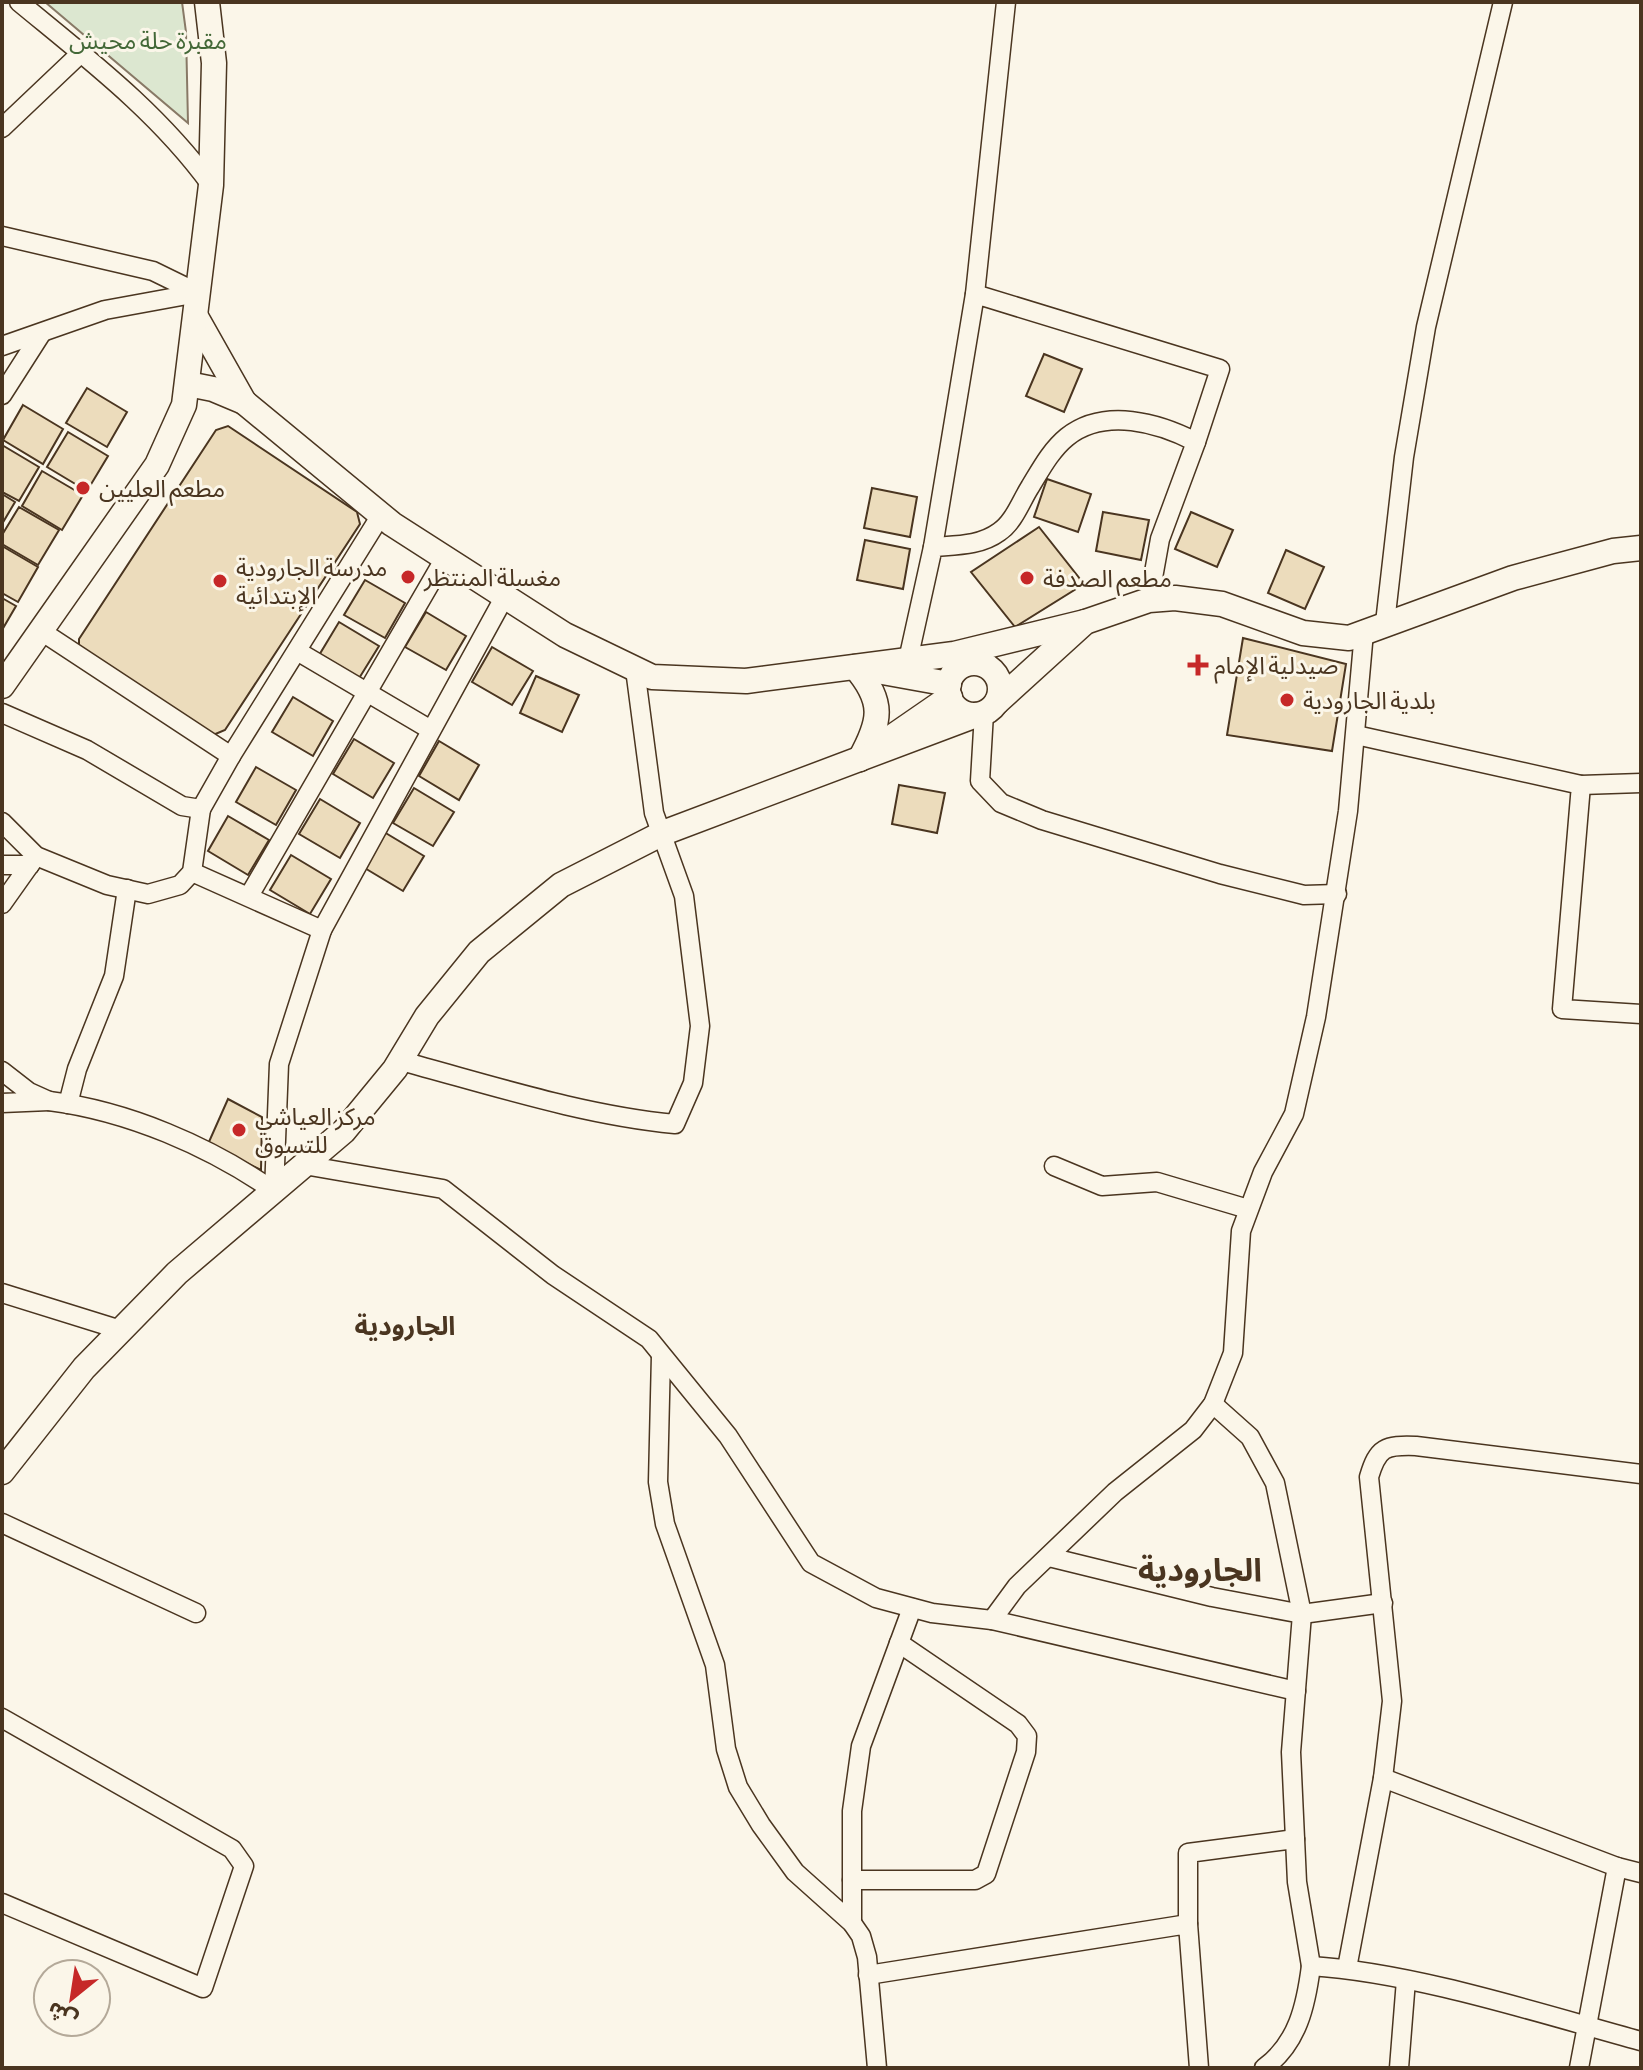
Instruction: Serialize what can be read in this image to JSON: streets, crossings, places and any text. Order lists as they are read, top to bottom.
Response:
{
  "districts": ["الجارودية", "الجارودية"],
  "parks": ["مقبرة حلة محيش"],
  "places": {
    "other": [
      "مطعم العليين",
      "مغسلة المنتظر",
      "مطعم الصدفة",
      "مدرسة الجارودية الإبتدائية",
      "بلدية الجارودية",
      "مركز العياشي للتسوق"
    ],
    "health": ["صيدلية الإمام"]
  },
  "north": "bottom left"
}
